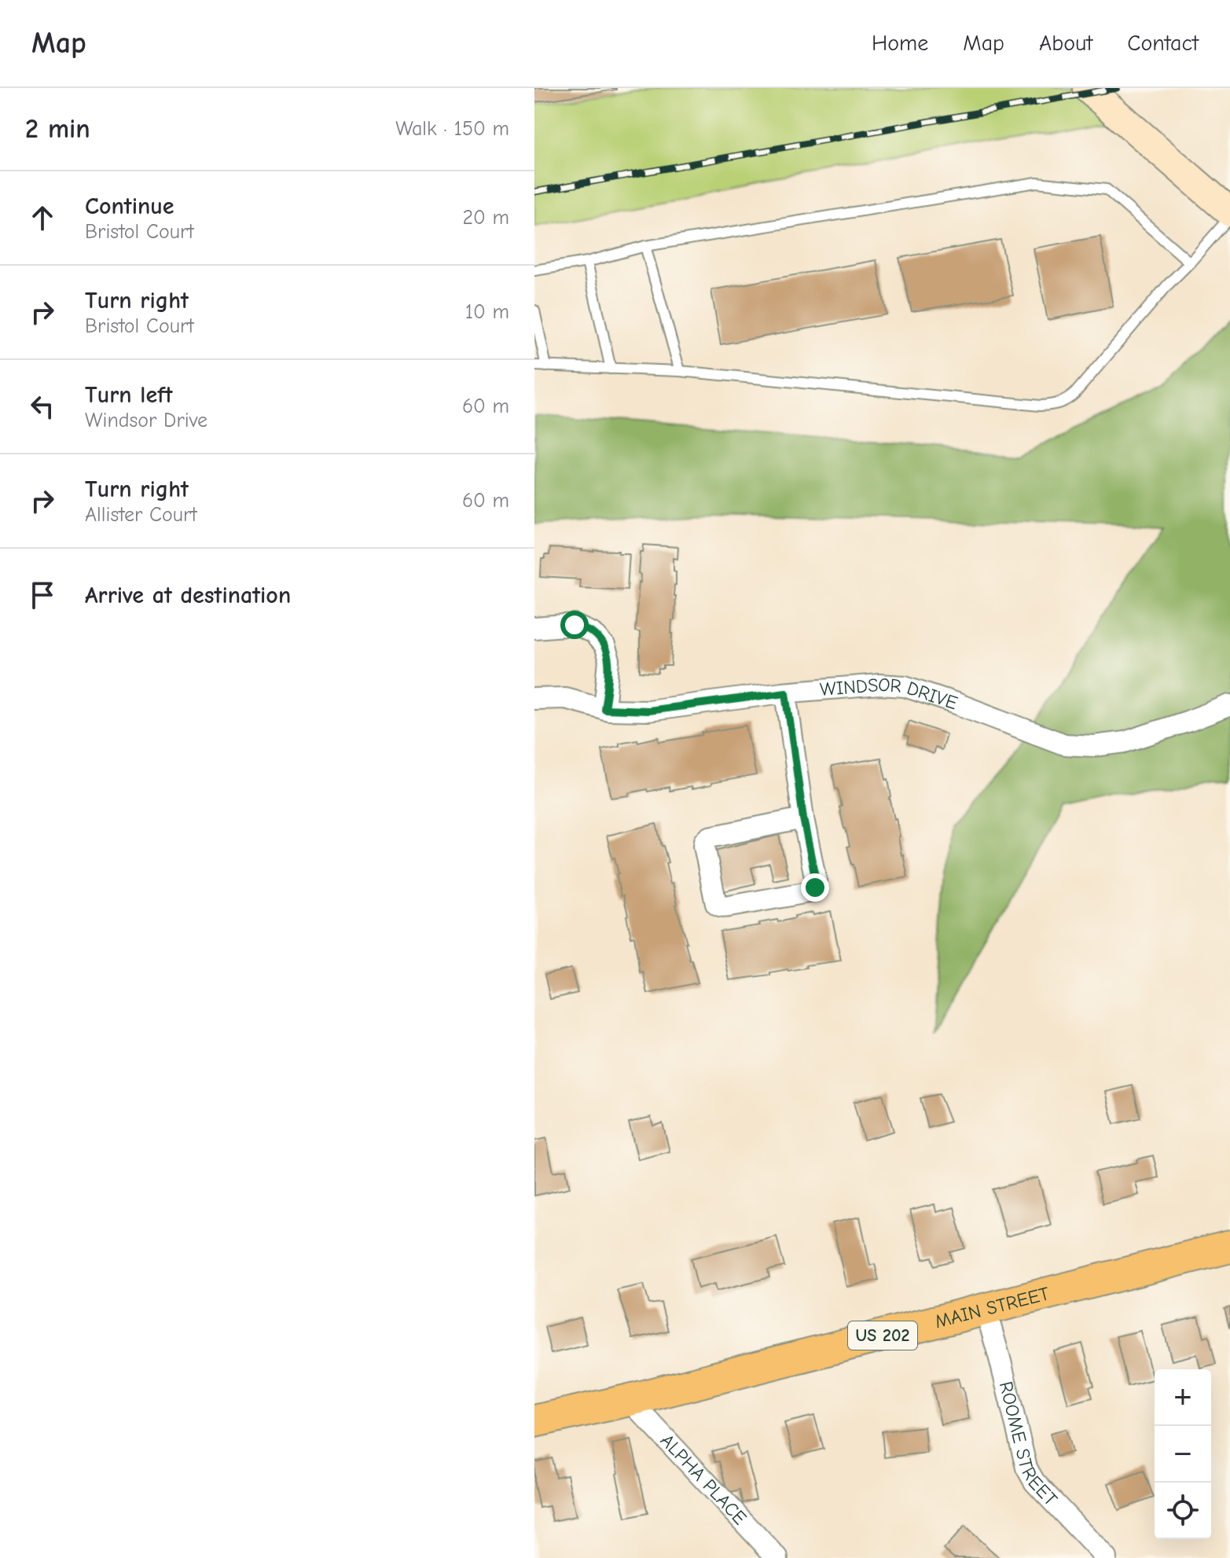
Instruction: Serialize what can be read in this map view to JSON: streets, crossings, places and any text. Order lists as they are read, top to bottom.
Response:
{
  "streets": {
    "main road": ["MAIN STREET", "US 202"],
    "street": ["WINDSOR DRIVE", "ROOME STREET", "ALPHA PLACE"]
  },
  "crossings": [
    ["MAIN STREET", "ROOME STREET"],
    ["MAIN STREET", "ALPHA PLACE"]
  ],
  "page": {
    "header": "Map",
    "nav": [
      "Home",
      "Map",
      "About",
      "Contact"
    ],
    "heading": ["2 min", "Walk · 150 m"],
    "list": [
      ["Continue", "Bristol Court", "20 m"],
      ["Turn right", "Bristol Court", "10 m"],
      ["Turn left", "Windsor Drive", "60 m"],
      ["Turn right", "Allister Court", "60 m"],
      "Arrive at destination"
    ],
    "map_buttons": ["+", "−"]
  }
}
